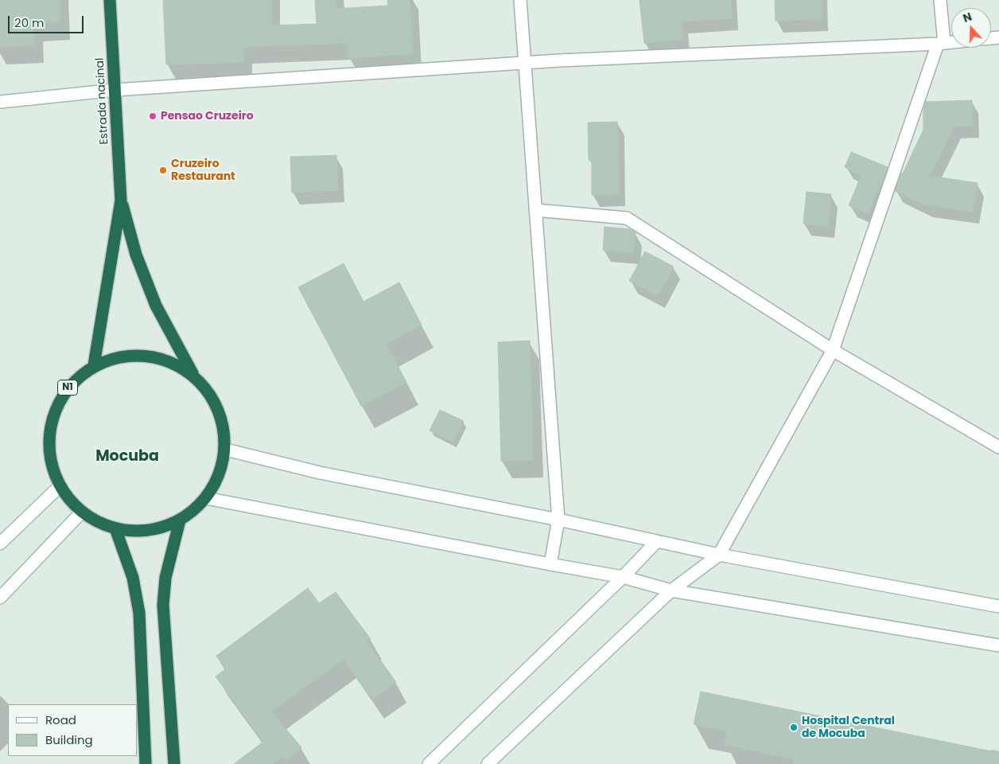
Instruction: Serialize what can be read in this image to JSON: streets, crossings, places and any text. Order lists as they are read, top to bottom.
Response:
{
  "streets": {
    "highway": ["Estrada nacinal", "N1"]
  },
  "crossings": [
    ["Estrada nacinal", "N1"]
  ],
  "districts": ["Mocuba"],
  "places": ["Pensao Cruzeiro", "Cruzeiro Restaurant", "Hospital Central de Mocuba"],
  "legend": ["Road", "Building"],
  "scale_bar": "20 m",
  "north": "top"
}
